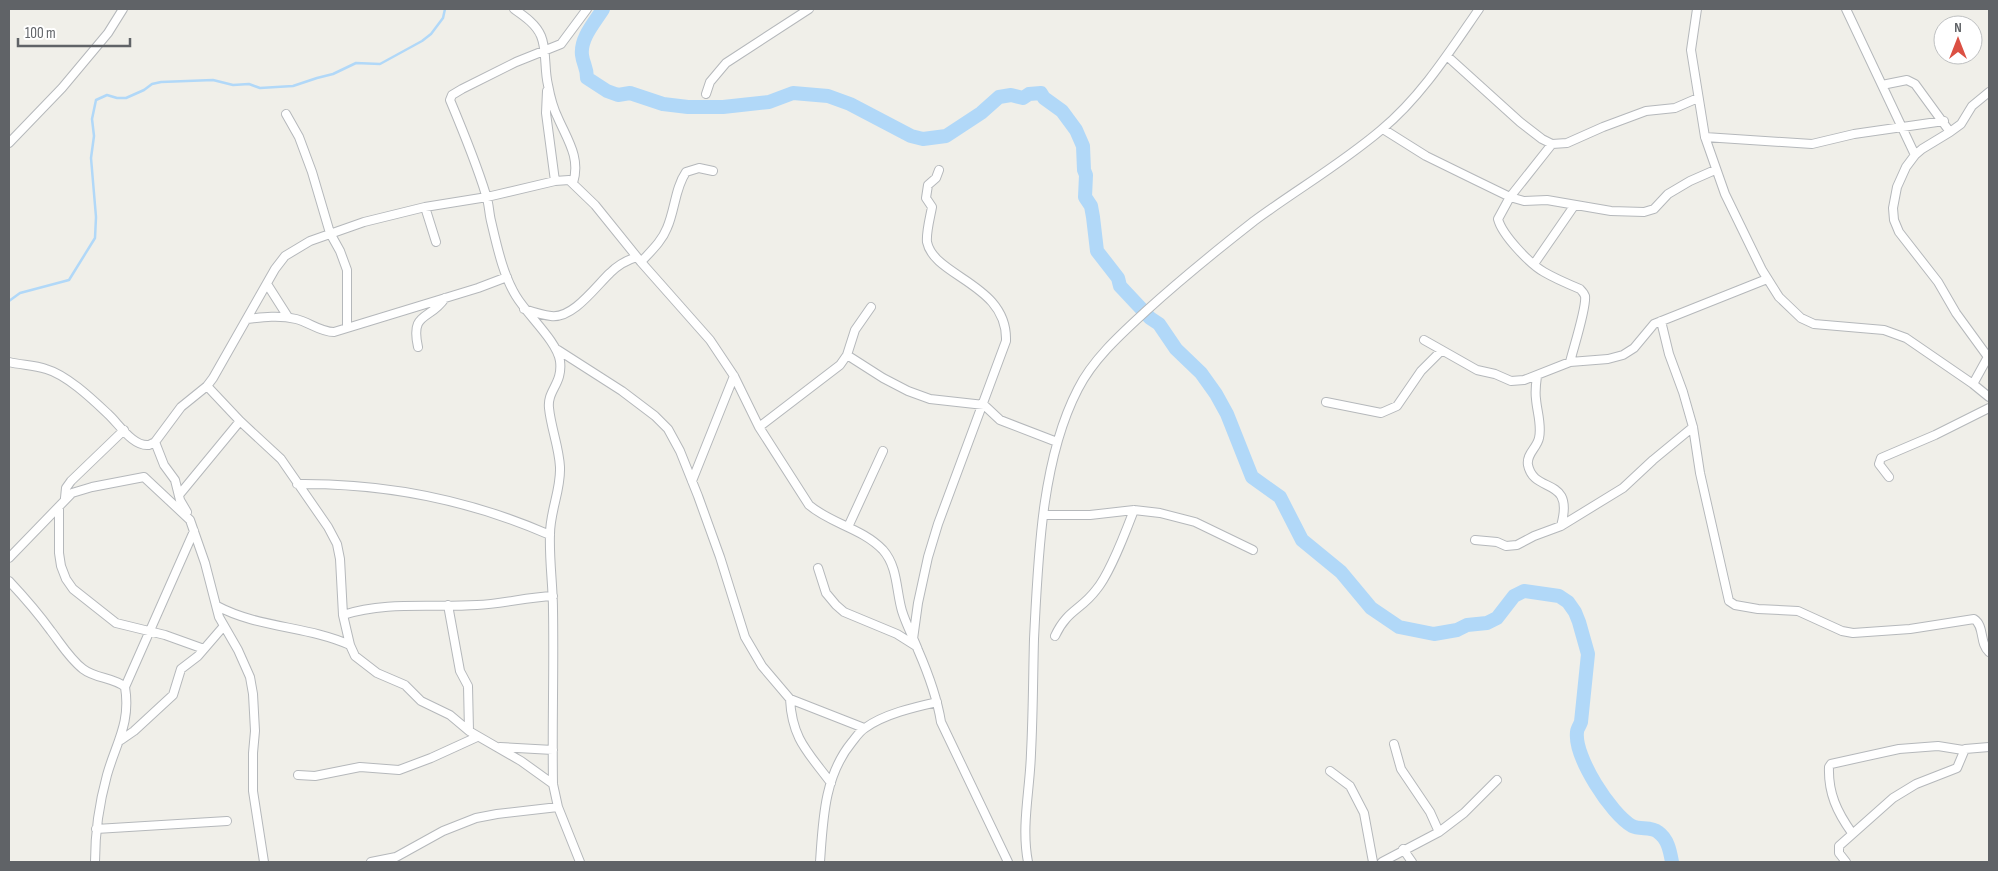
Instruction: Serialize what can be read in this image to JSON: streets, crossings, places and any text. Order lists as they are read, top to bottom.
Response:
{
  "scale_bar": "100 m",
  "north": "top"
}
